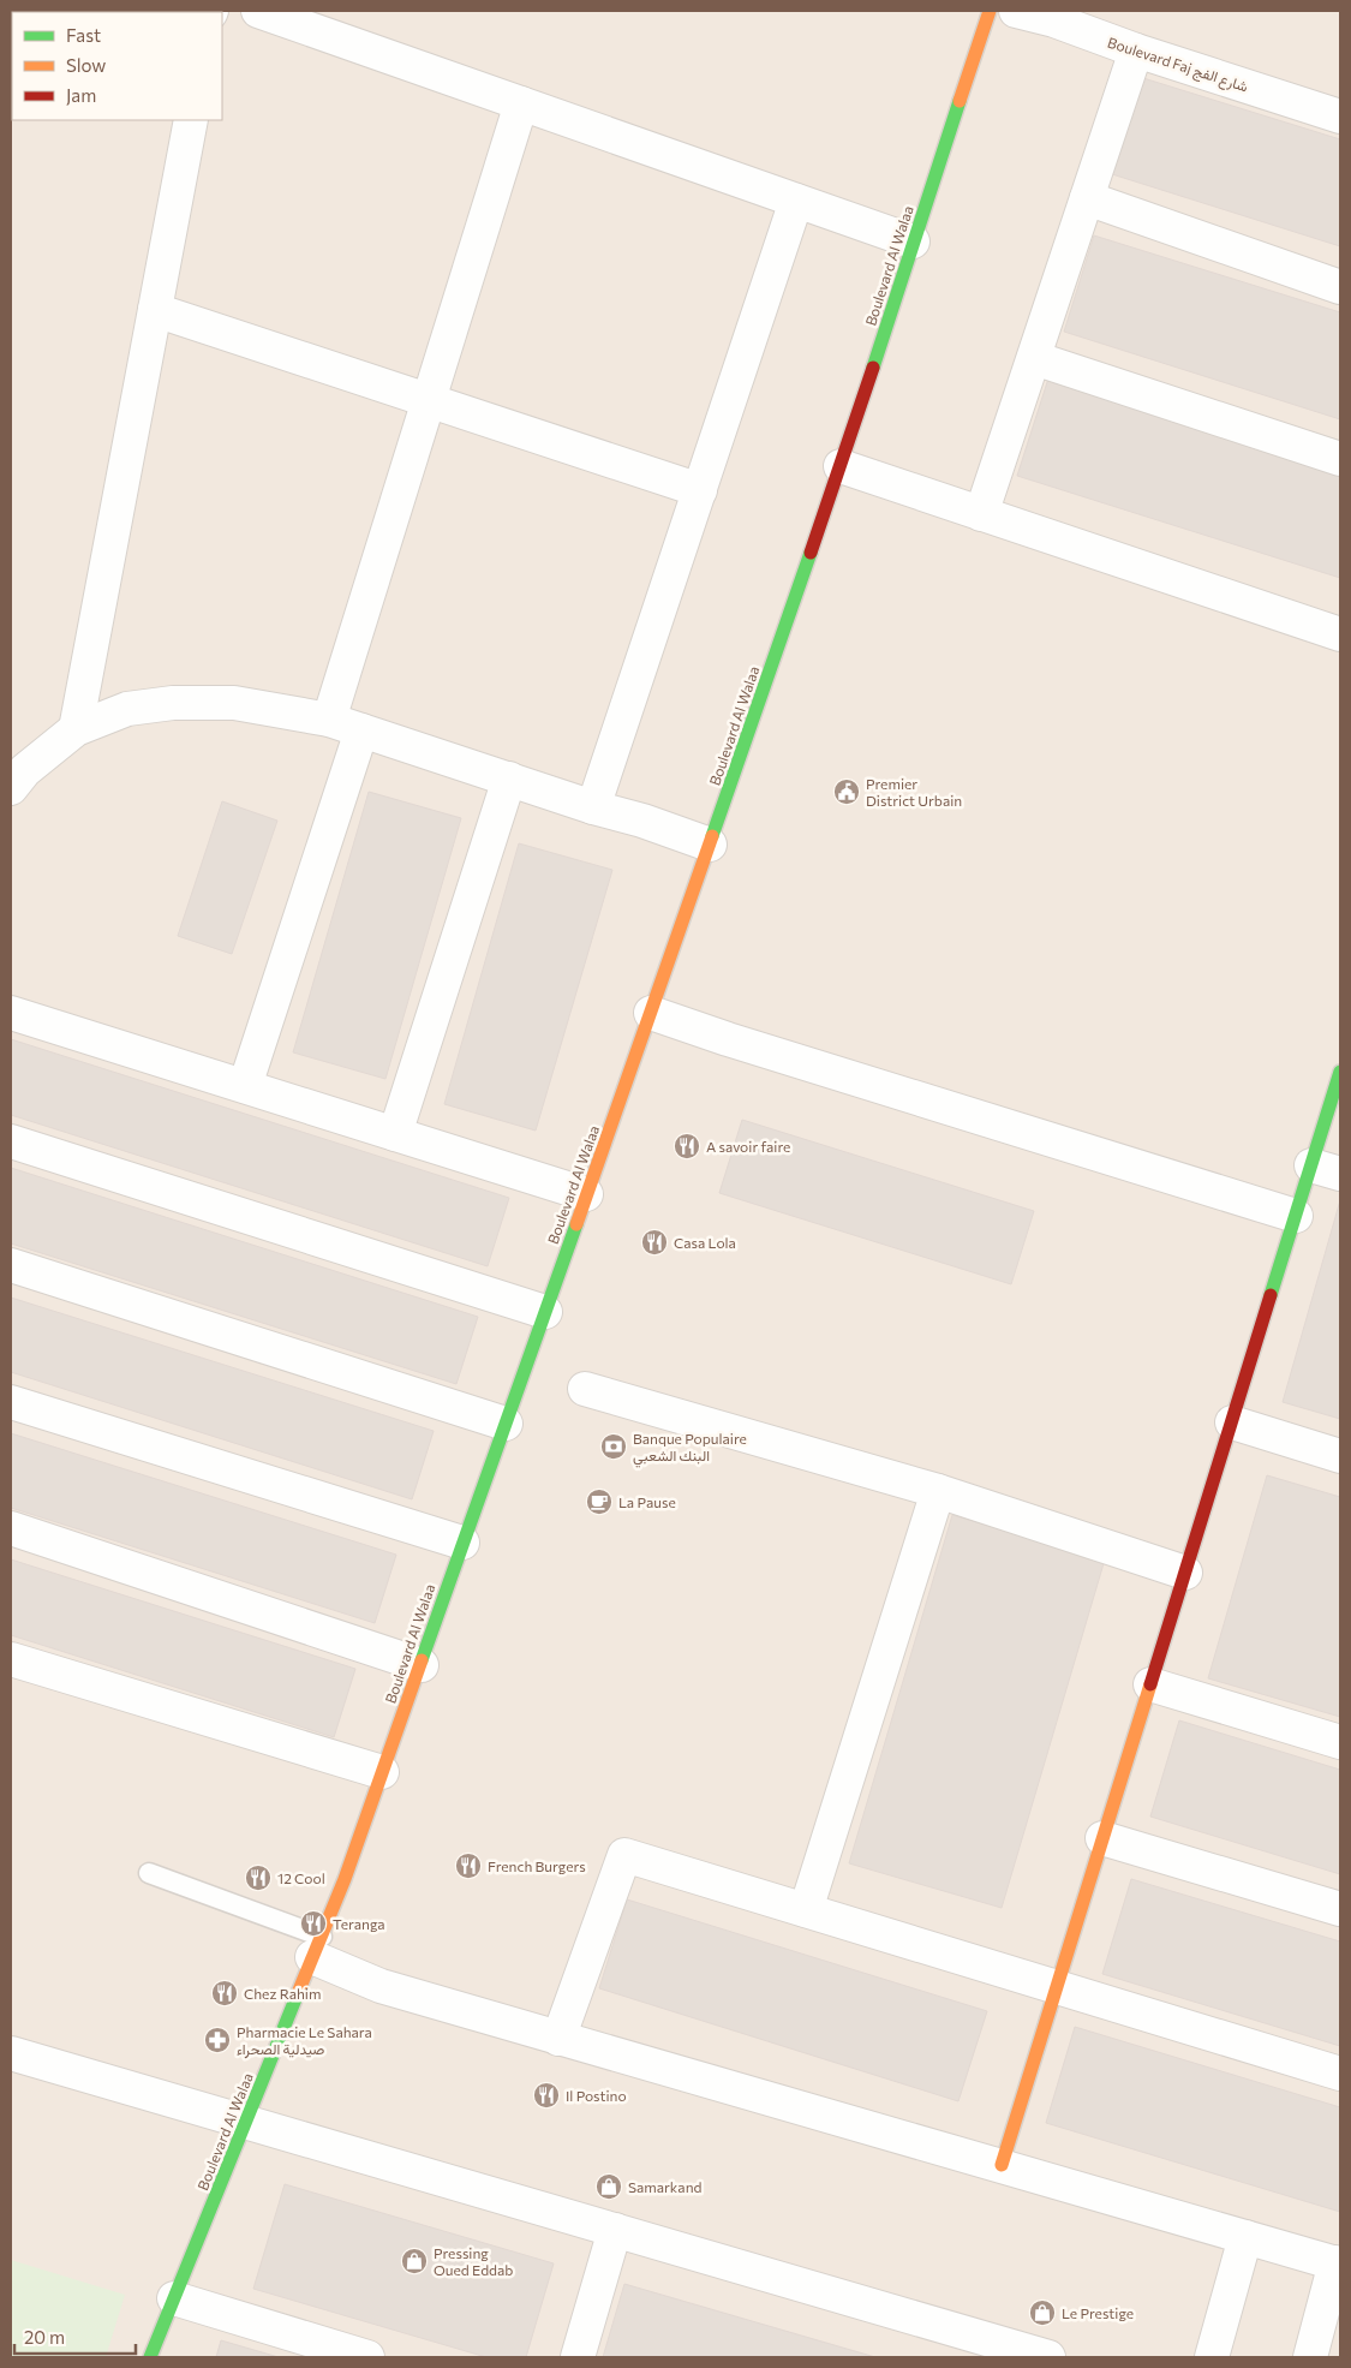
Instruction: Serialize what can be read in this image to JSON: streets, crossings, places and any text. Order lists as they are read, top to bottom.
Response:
{
  "streets": {
    "main road": ["Boulevard Al Walaa"],
    "street": ["Boulevard Faj شارع الفج"]
  },
  "places": {
    "public building": ["Premier District Urbain"],
    "restaurant": [
      "A savoir faire",
      "Casa Lola",
      "French Burgers",
      "12 Cool",
      "Teranga",
      "Chez Rahim",
      "Il Postino"
    ],
    "bank": ["Banque Populaire البنك الشعبي"],
    "cafe": ["La Pause"],
    "pharmacy": ["Pharmacie Le Sahara صيدلية الصحراء"],
    "shop": ["Samarkand", "Pressing Oued Eddab", "Le Prestige"]
  },
  "legend": ["Fast", "Slow", "Jam"],
  "scale_bar": "20 m"
}
